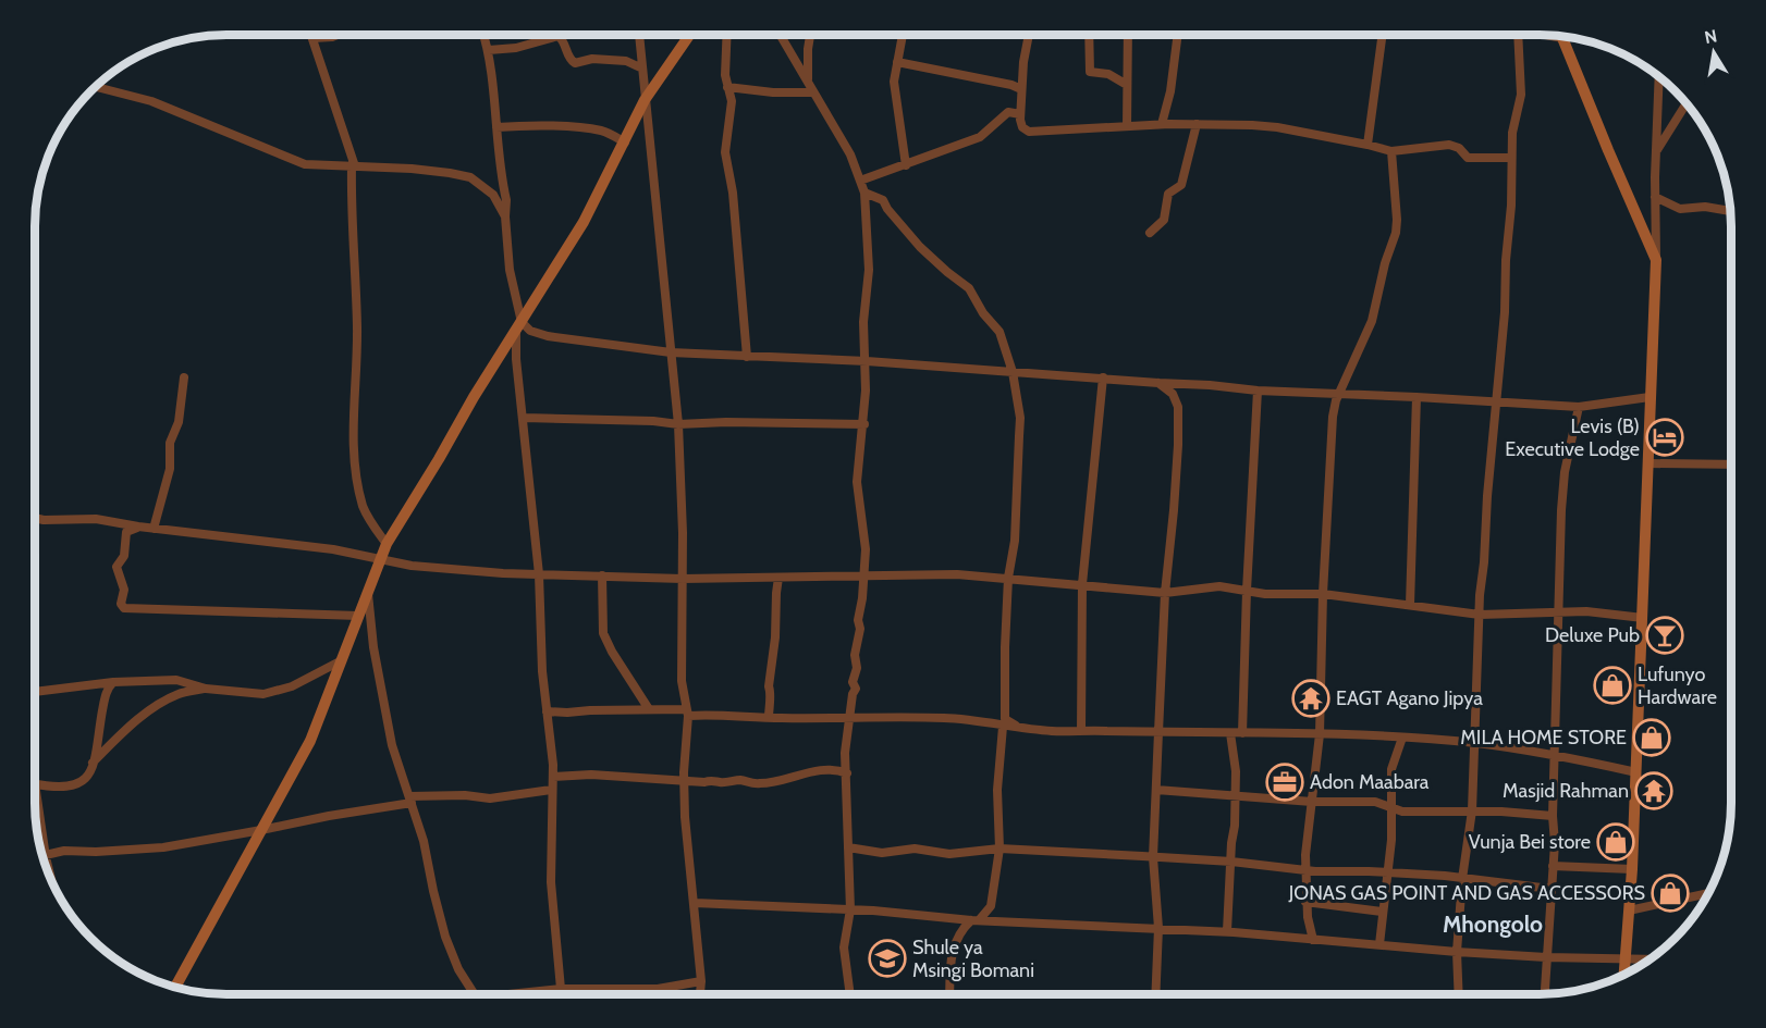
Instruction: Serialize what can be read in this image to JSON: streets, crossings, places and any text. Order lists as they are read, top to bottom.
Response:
{
  "districts": ["Mhongolo"],
  "places": {
    "hotel": ["Levis (B) Executive Lodge"],
    "bar": ["Deluxe Pub"],
    "shop": [
      "Lufunyo Hardware",
      "MILA HOME STORE",
      "Vunja Bei store",
      "JONAS GAS POINT AND GAS ACCESSORS"
    ],
    "temple": ["EAGT Agano Jipya", "Masjid Rahman"],
    "office": ["Adon Maabara"],
    "school or university": ["Shule ya Msingi Bomani"]
  },
  "north": "top"
}
